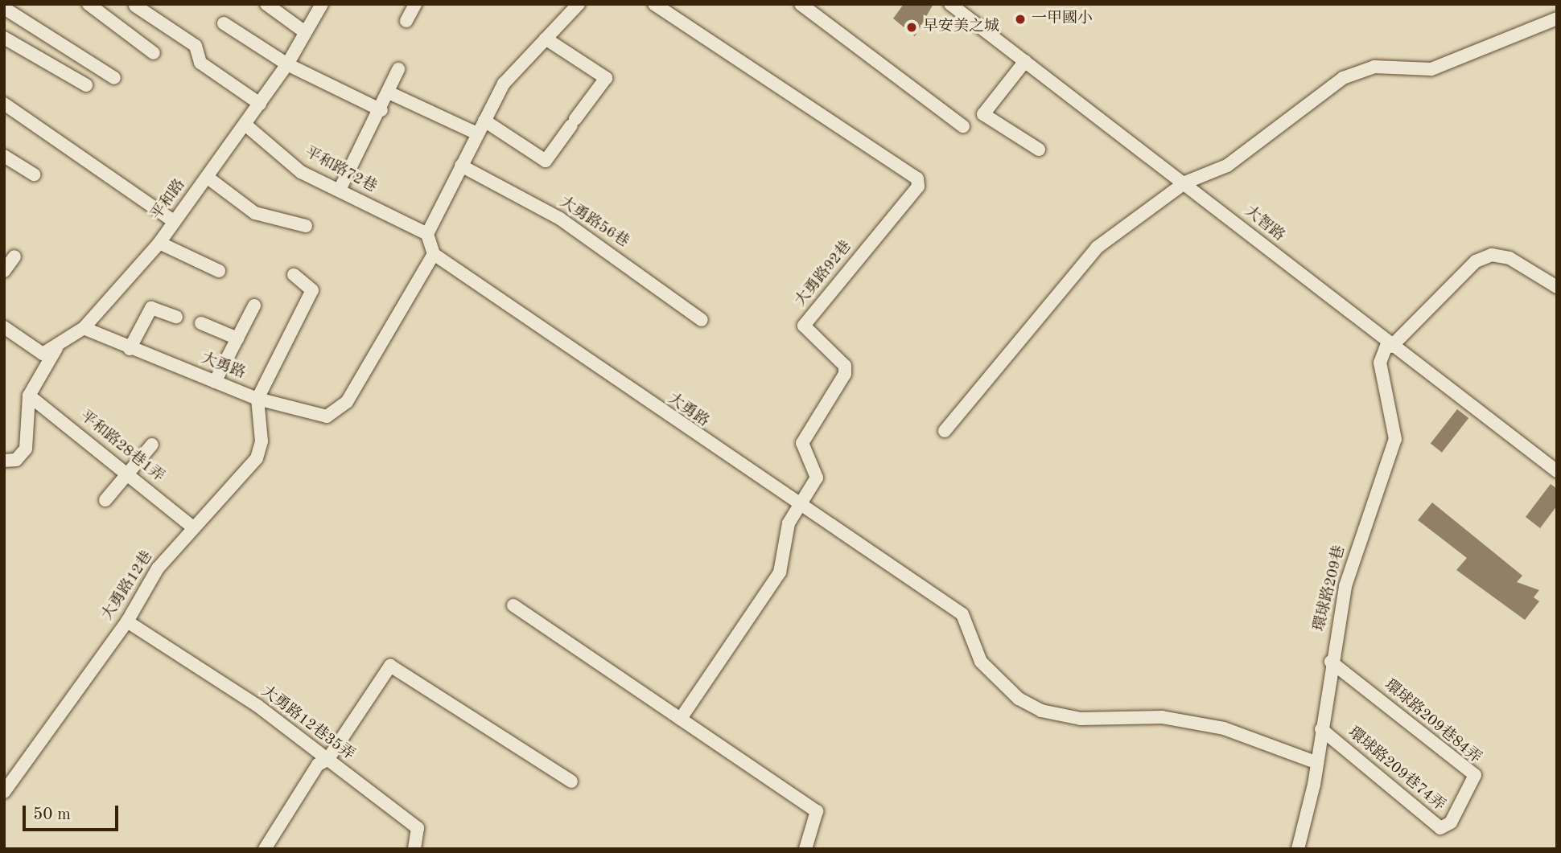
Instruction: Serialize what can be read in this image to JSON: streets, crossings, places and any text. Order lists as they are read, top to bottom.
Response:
{
  "streets": {
    "street": [
      "平和路72巷",
      "平和路",
      "大勇路56巷",
      "大智路",
      "大勇路92巷",
      "大勇路",
      "平和路28巷1弄",
      "大勇路12巷",
      "環球路209巷",
      "環球路209巷84弄",
      "大勇路12巷35弄",
      "環球路209巷74弄"
    ]
  },
  "crossings": [
    ["平和路72巷", "平和路"],
    ["平和路", "大勇路"],
    ["大智路", "環球路209巷"],
    ["大勇路92巷", "大勇路"],
    ["大勇路", "大勇路12巷"],
    ["大勇路", "環球路209巷"],
    ["平和路28巷1弄", "大勇路12巷"],
    ["大勇路12巷", "大勇路12巷35弄"],
    ["環球路209巷", "環球路209巷84弄"],
    ["環球路209巷", "環球路209巷74弄"],
    ["環球路209巷84弄", "環球路209巷74弄"]
  ],
  "places": ["一甲國小", "早安美之城"],
  "scale_bar": "50 m"
}
